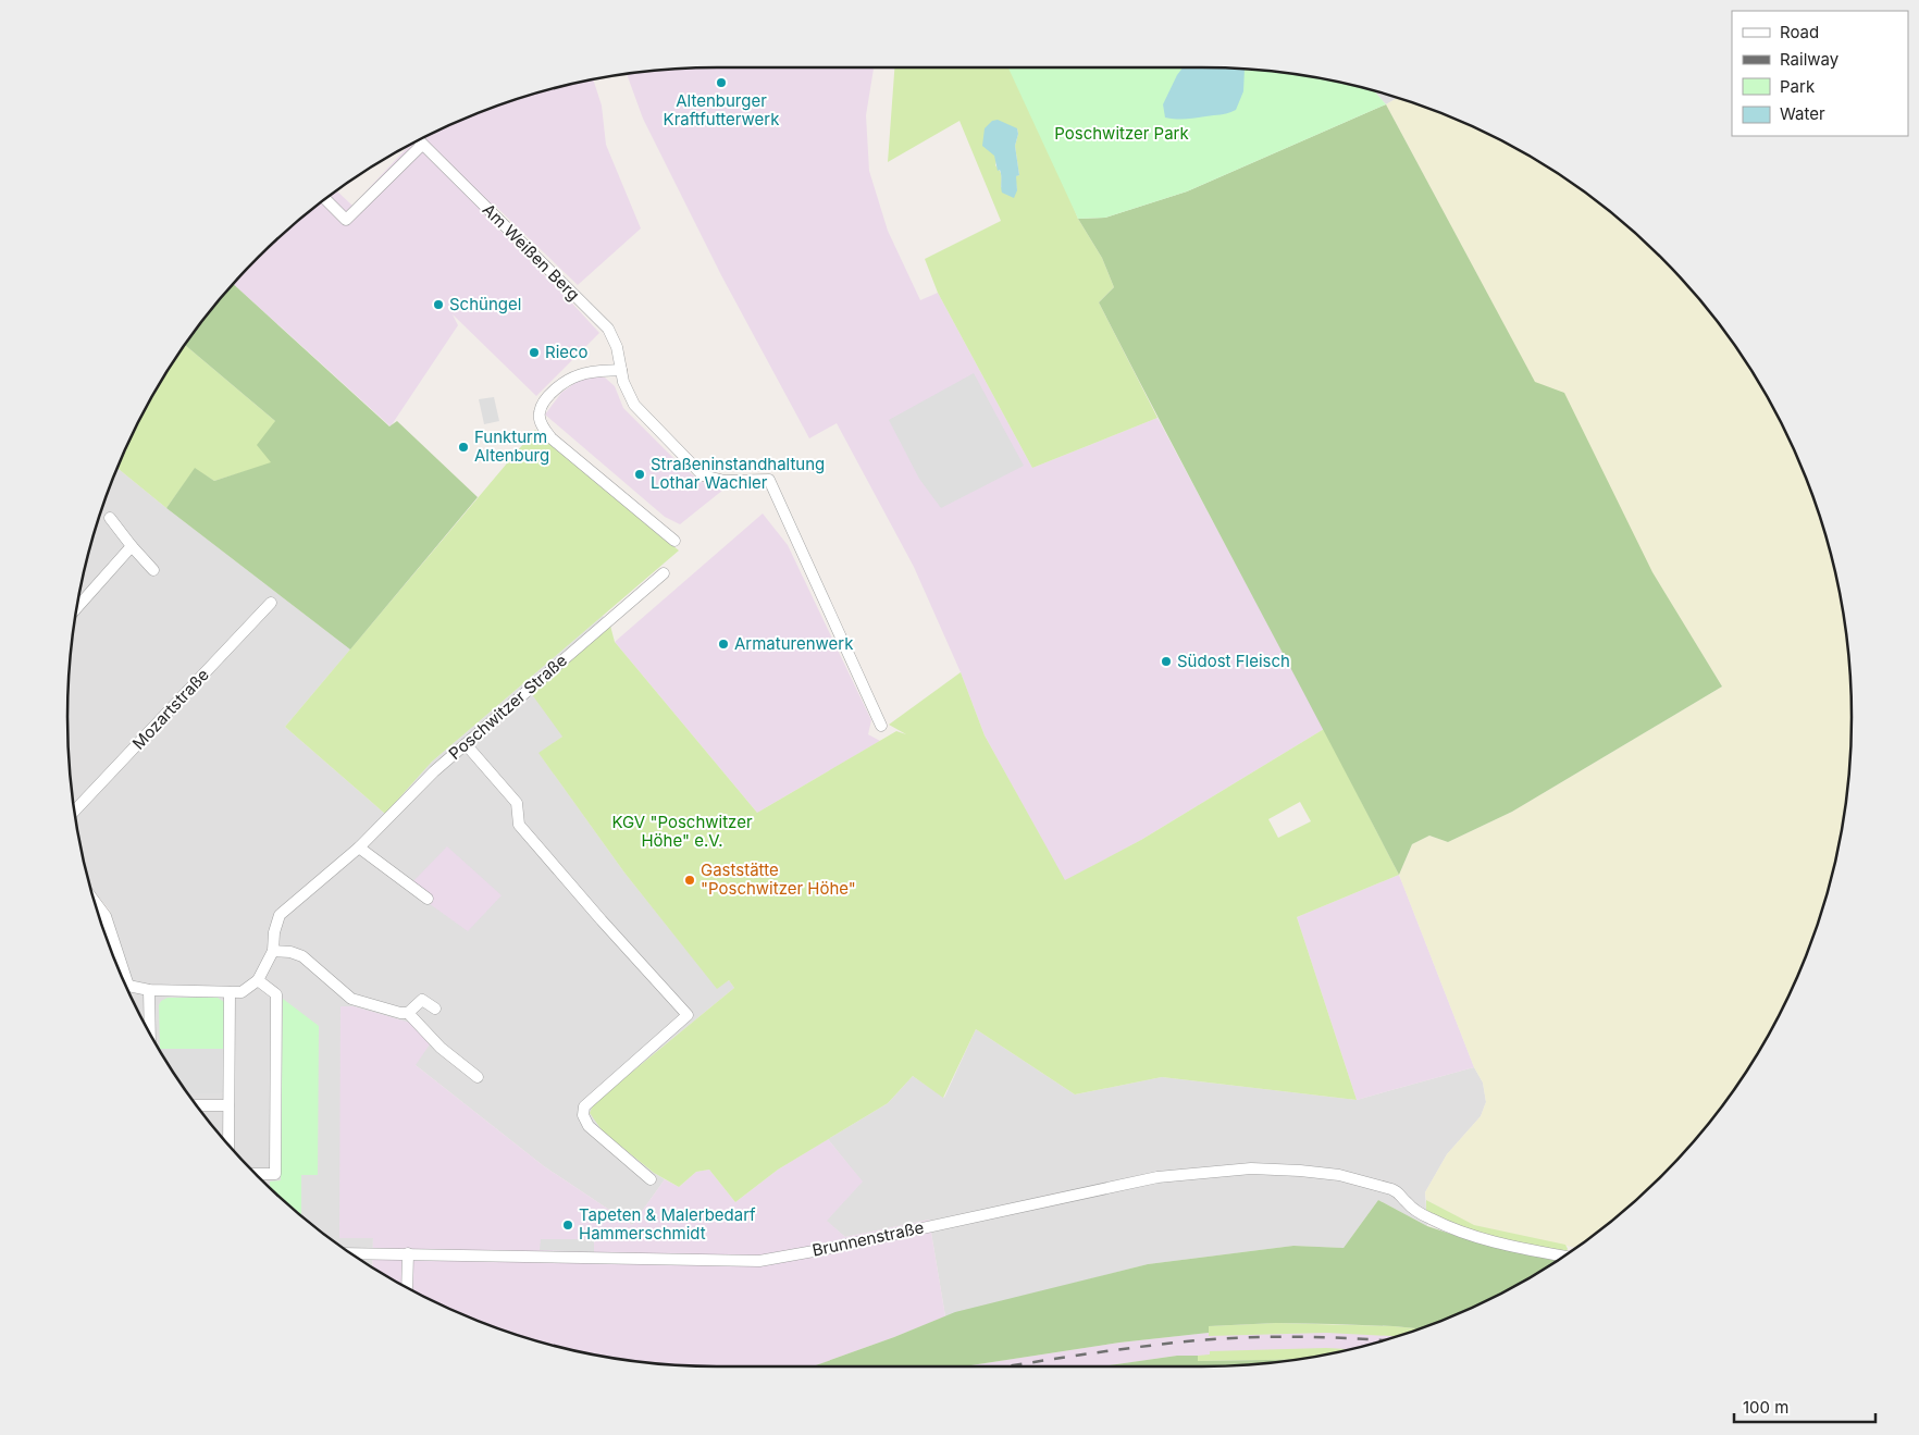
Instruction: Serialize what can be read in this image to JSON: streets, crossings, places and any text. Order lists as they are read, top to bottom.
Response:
{
  "streets": {
    "street": [
      "Am Weißen Berg",
      "Poschwitzer Straße",
      "Mozartstraße",
      "Brunnenstraße"
    ]
  },
  "parks": ["Poschwitzer Park", "KGV \"Poschwitzer Höhe\" e.V."],
  "places": [
    "Altenburger Kraftfutterwerk",
    "Schüngel",
    "Rieco",
    "Funkturm Altenburg",
    "Straßeninstandhaltung Lothar Wachler",
    "Armaturenwerk",
    "Südost Fleisch",
    "Gaststätte \"Poschwitzer Höhe\"",
    "Tapeten & Malerbedarf Hammerschmidt"
  ],
  "legend": [
    "Road",
    "Railway",
    "Park",
    "Water"
  ],
  "scale_bar": "100 m"
}
